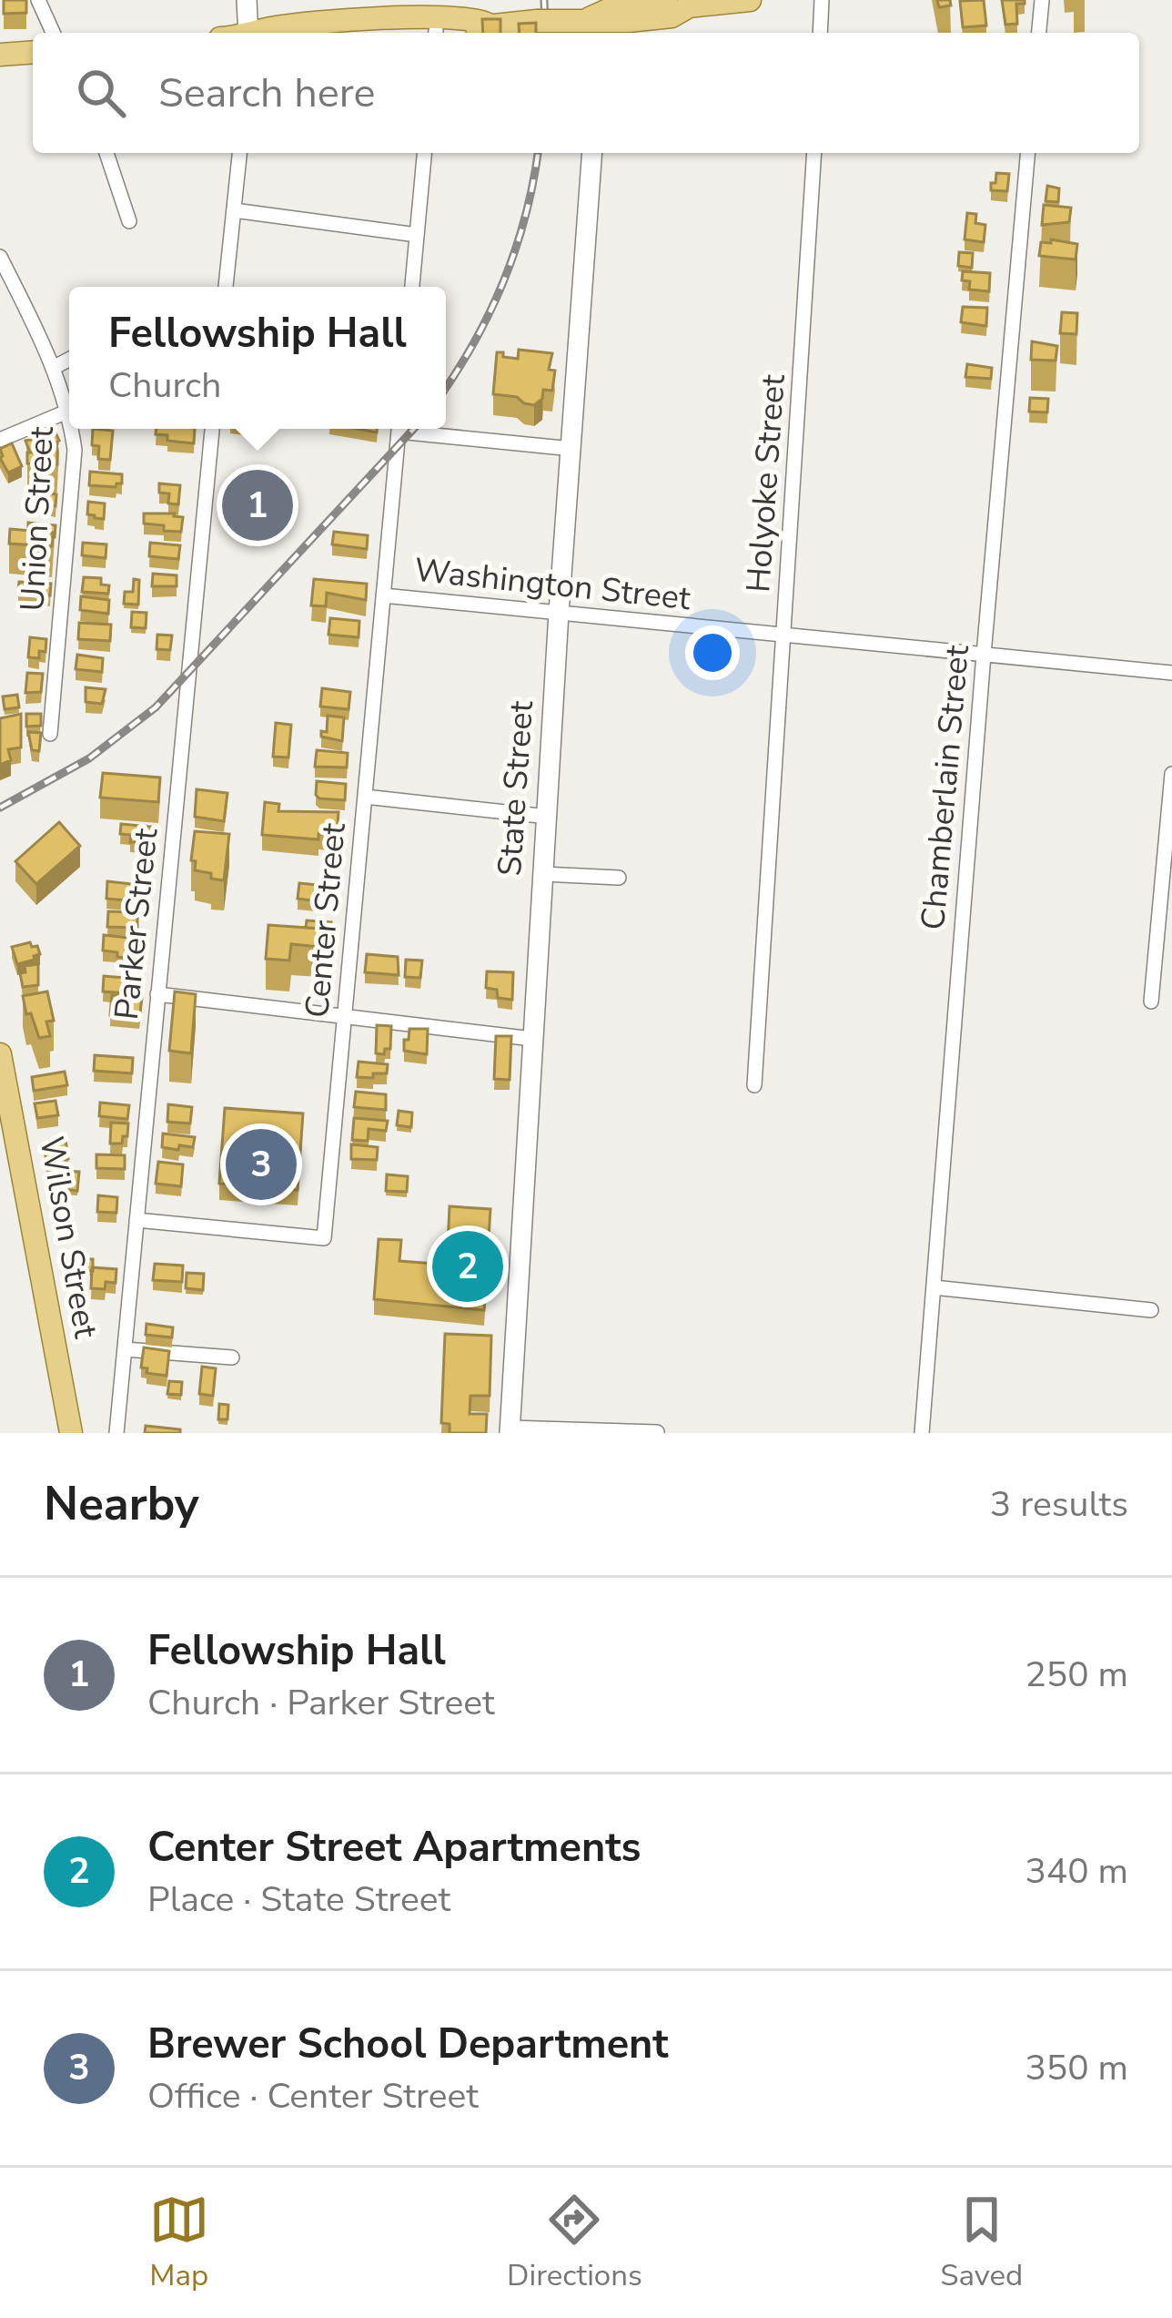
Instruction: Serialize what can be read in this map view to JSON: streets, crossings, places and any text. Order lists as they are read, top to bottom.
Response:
{
  "streets": {
    "main road": ["State Street", "Wilson Street"],
    "street": [
      "Holyoke Street",
      "Union Street",
      "Washington Street",
      "Chamberlain Street",
      "Center Street",
      "Parker Street"
    ]
  },
  "crossings": [
    ["Holyoke Street", "Washington Street"],
    ["Washington Street", "Chamberlain Street"],
    ["Washington Street", "State Street"],
    ["Washington Street", "Center Street"],
    ["Center Street", "Parker Street"]
  ],
  "page": {
    "search": "Search here",
    "popup": ["Fellowship Hall", "Church"],
    "pins": ["1", "3", "2"],
    "heading": ["Nearby", "3 results"],
    "list": [
      {
        "mark": "1",
        "name": "Fellowship Hall",
        "note": "Church · Parker Street",
        "value": "250 m"
      },
      {
        "mark": "2",
        "name": "Center Street Apartments",
        "note": "Place · State Street",
        "value": "340 m"
      },
      {
        "mark": "3",
        "name": "Brewer School Department",
        "note": "Office · Center Street",
        "value": "350 m"
      }
    ],
    "nav": ["Map", "Directions", "Saved"]
  }
}
